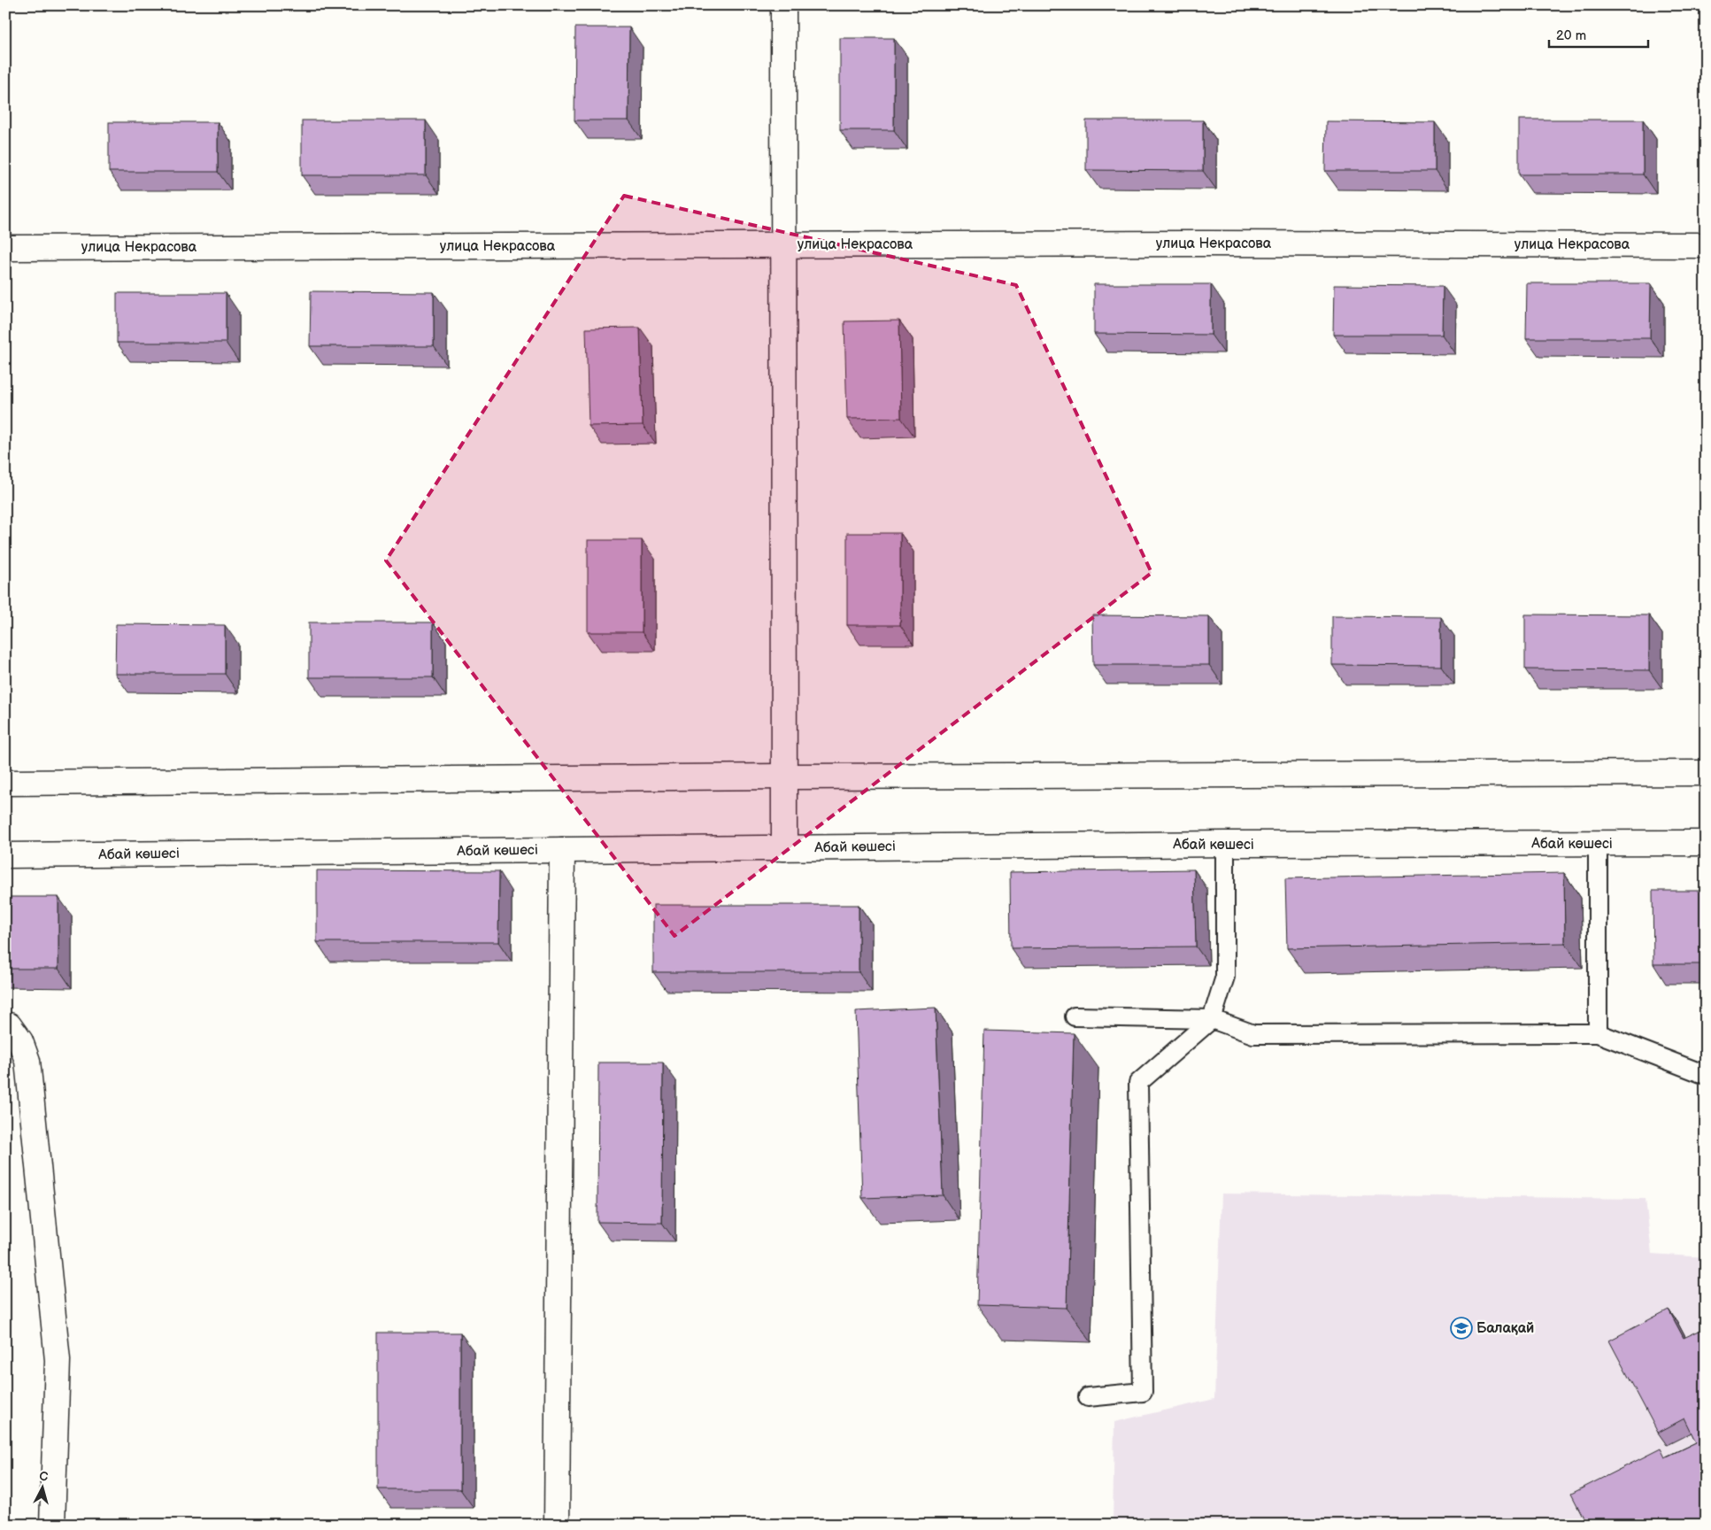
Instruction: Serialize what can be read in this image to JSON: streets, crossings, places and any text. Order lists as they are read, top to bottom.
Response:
{
  "streets": {
    "street": ["улица Некрасова", "Абай көшесі"]
  },
  "places": {
    "school or university": ["Балақай"]
  },
  "scale_bar": "20 m",
  "north": "top"
}
